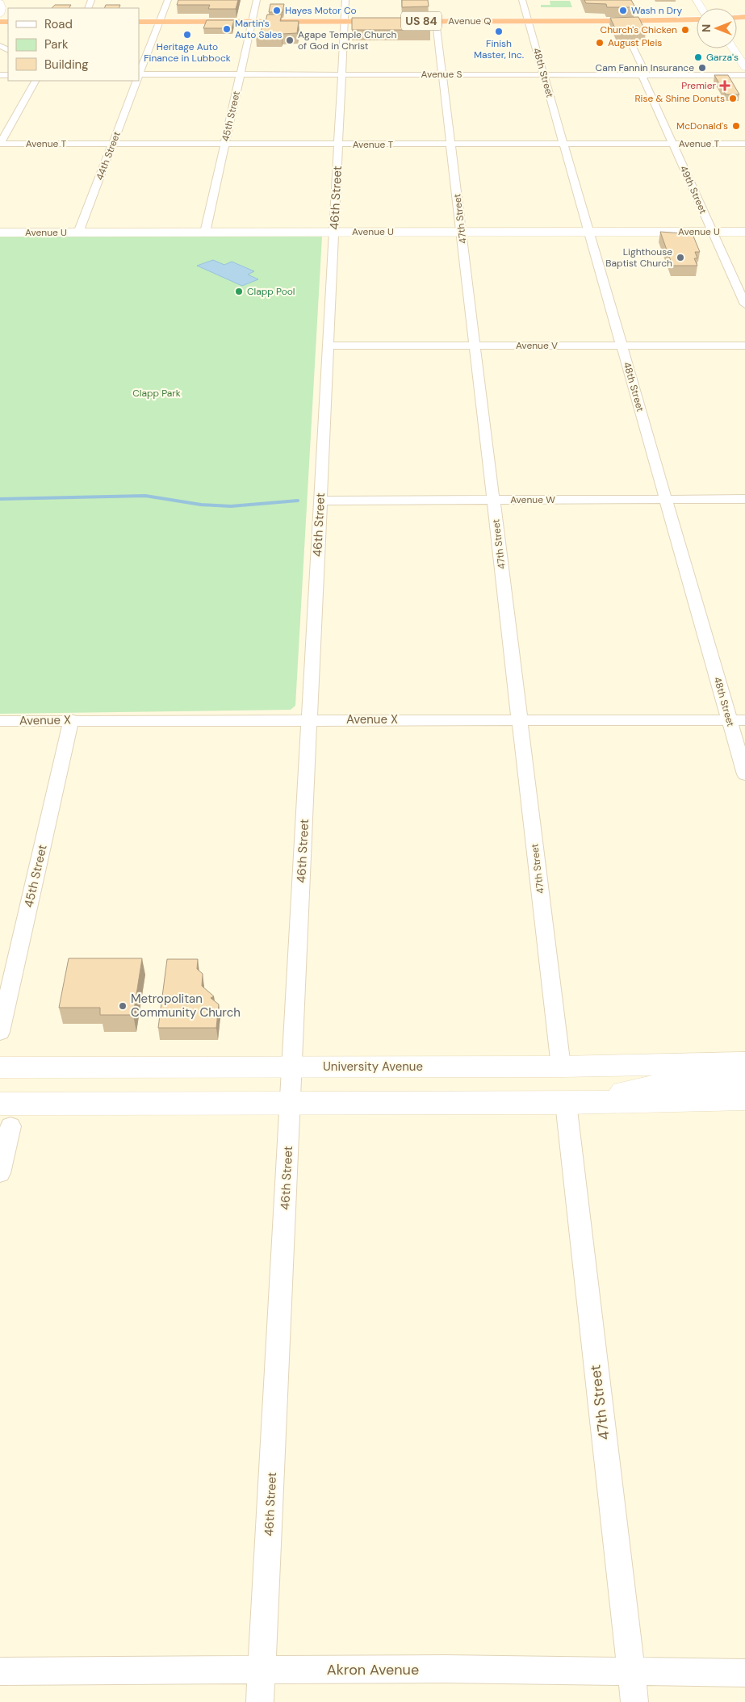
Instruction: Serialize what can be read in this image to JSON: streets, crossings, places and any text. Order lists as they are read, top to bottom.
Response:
{
  "streets": {
    "highway": ["US 84", "Avenue Q"],
    "main road": ["Avenue U", "University Avenue"],
    "street": [
      "48th Street",
      "Avenue S",
      "45th Street",
      "Avenue T",
      "44th Street",
      "49th Street",
      "46th Street",
      "47th Street",
      "Avenue V",
      "Avenue W",
      "Avenue X",
      "Akron Avenue"
    ]
  },
  "crossings": [
    ["Avenue Q", "48th Street"],
    ["Avenue Q", "45th Street"],
    ["Avenue Q", "44th Street"],
    ["Avenue Q", "46th Street"],
    ["Avenue Q", "47th Street"],
    ["48th Street", "Avenue S"],
    ["48th Street", "Avenue T"],
    ["48th Street", "Avenue U"],
    ["48th Street", "Avenue V"],
    ["48th Street", "Avenue W"],
    ["48th Street", "Avenue X"],
    ["Avenue S", "45th Street"],
    ["Avenue S", "49th Street"],
    ["Avenue S", "46th Street"],
    ["Avenue S", "47th Street"],
    ["45th Street", "Avenue T"],
    ["45th Street", "Avenue U"],
    ["45th Street", "Avenue X"],
    ["Avenue T", "44th Street"],
    ["Avenue T", "49th Street"],
    ["Avenue T", "46th Street"],
    ["Avenue T", "47th Street"],
    ["44th Street", "Avenue U"],
    ["49th Street", "Avenue U"],
    ["46th Street", "Avenue U"],
    ["46th Street", "Avenue V"],
    ["46th Street", "Avenue W"],
    ["46th Street", "Avenue X"],
    ["46th Street", "University Avenue"],
    ["46th Street", "Akron Avenue"],
    ["47th Street", "Avenue U"],
    ["47th Street", "Avenue V"],
    ["47th Street", "Avenue W"],
    ["47th Street", "Avenue X"],
    ["47th Street", "University Avenue"],
    ["47th Street", "Akron Avenue"]
  ],
  "parks": ["Clapp Park"],
  "places": {
    "other": [
      "Hayes Motor Co",
      "Wash n Dry",
      "Martin's Auto Sales",
      "Church's Chicken",
      "Finish Master, Inc.",
      "Heritage Auto Finance in Lubbock",
      "Agape Temple Church of God in Christ",
      "August Pleis",
      "Garza's",
      "Cam Fannin Insurance",
      "Rise & Shine Donuts",
      "McDonald's",
      "Lighthouse Baptist Church",
      "Clapp Pool",
      "Metropolitan Community Church"
    ],
    "health": ["Premier"]
  },
  "legend": ["Road", "Park", "Building"],
  "north": "left"
}
